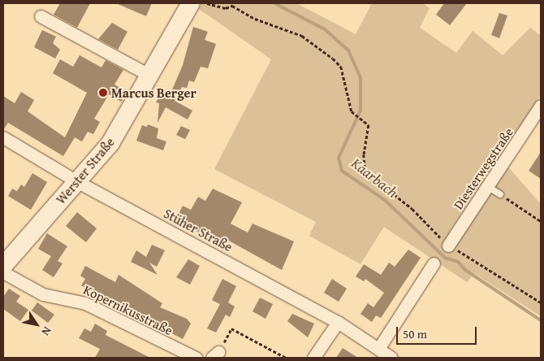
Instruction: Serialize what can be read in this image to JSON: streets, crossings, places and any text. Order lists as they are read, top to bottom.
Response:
{
  "streets": {
    "main road": ["Werster Straße"],
    "street": ["Diesterwegstraße", "Stüher Straße", "Kopernikusstraße"]
  },
  "crossings": [
    ["Werster Straße", "Stüher Straße"]
  ],
  "water": ["Kaarbach"],
  "places": ["Marcus Berger"],
  "scale_bar": "50 m",
  "north": "bottom right"
}
